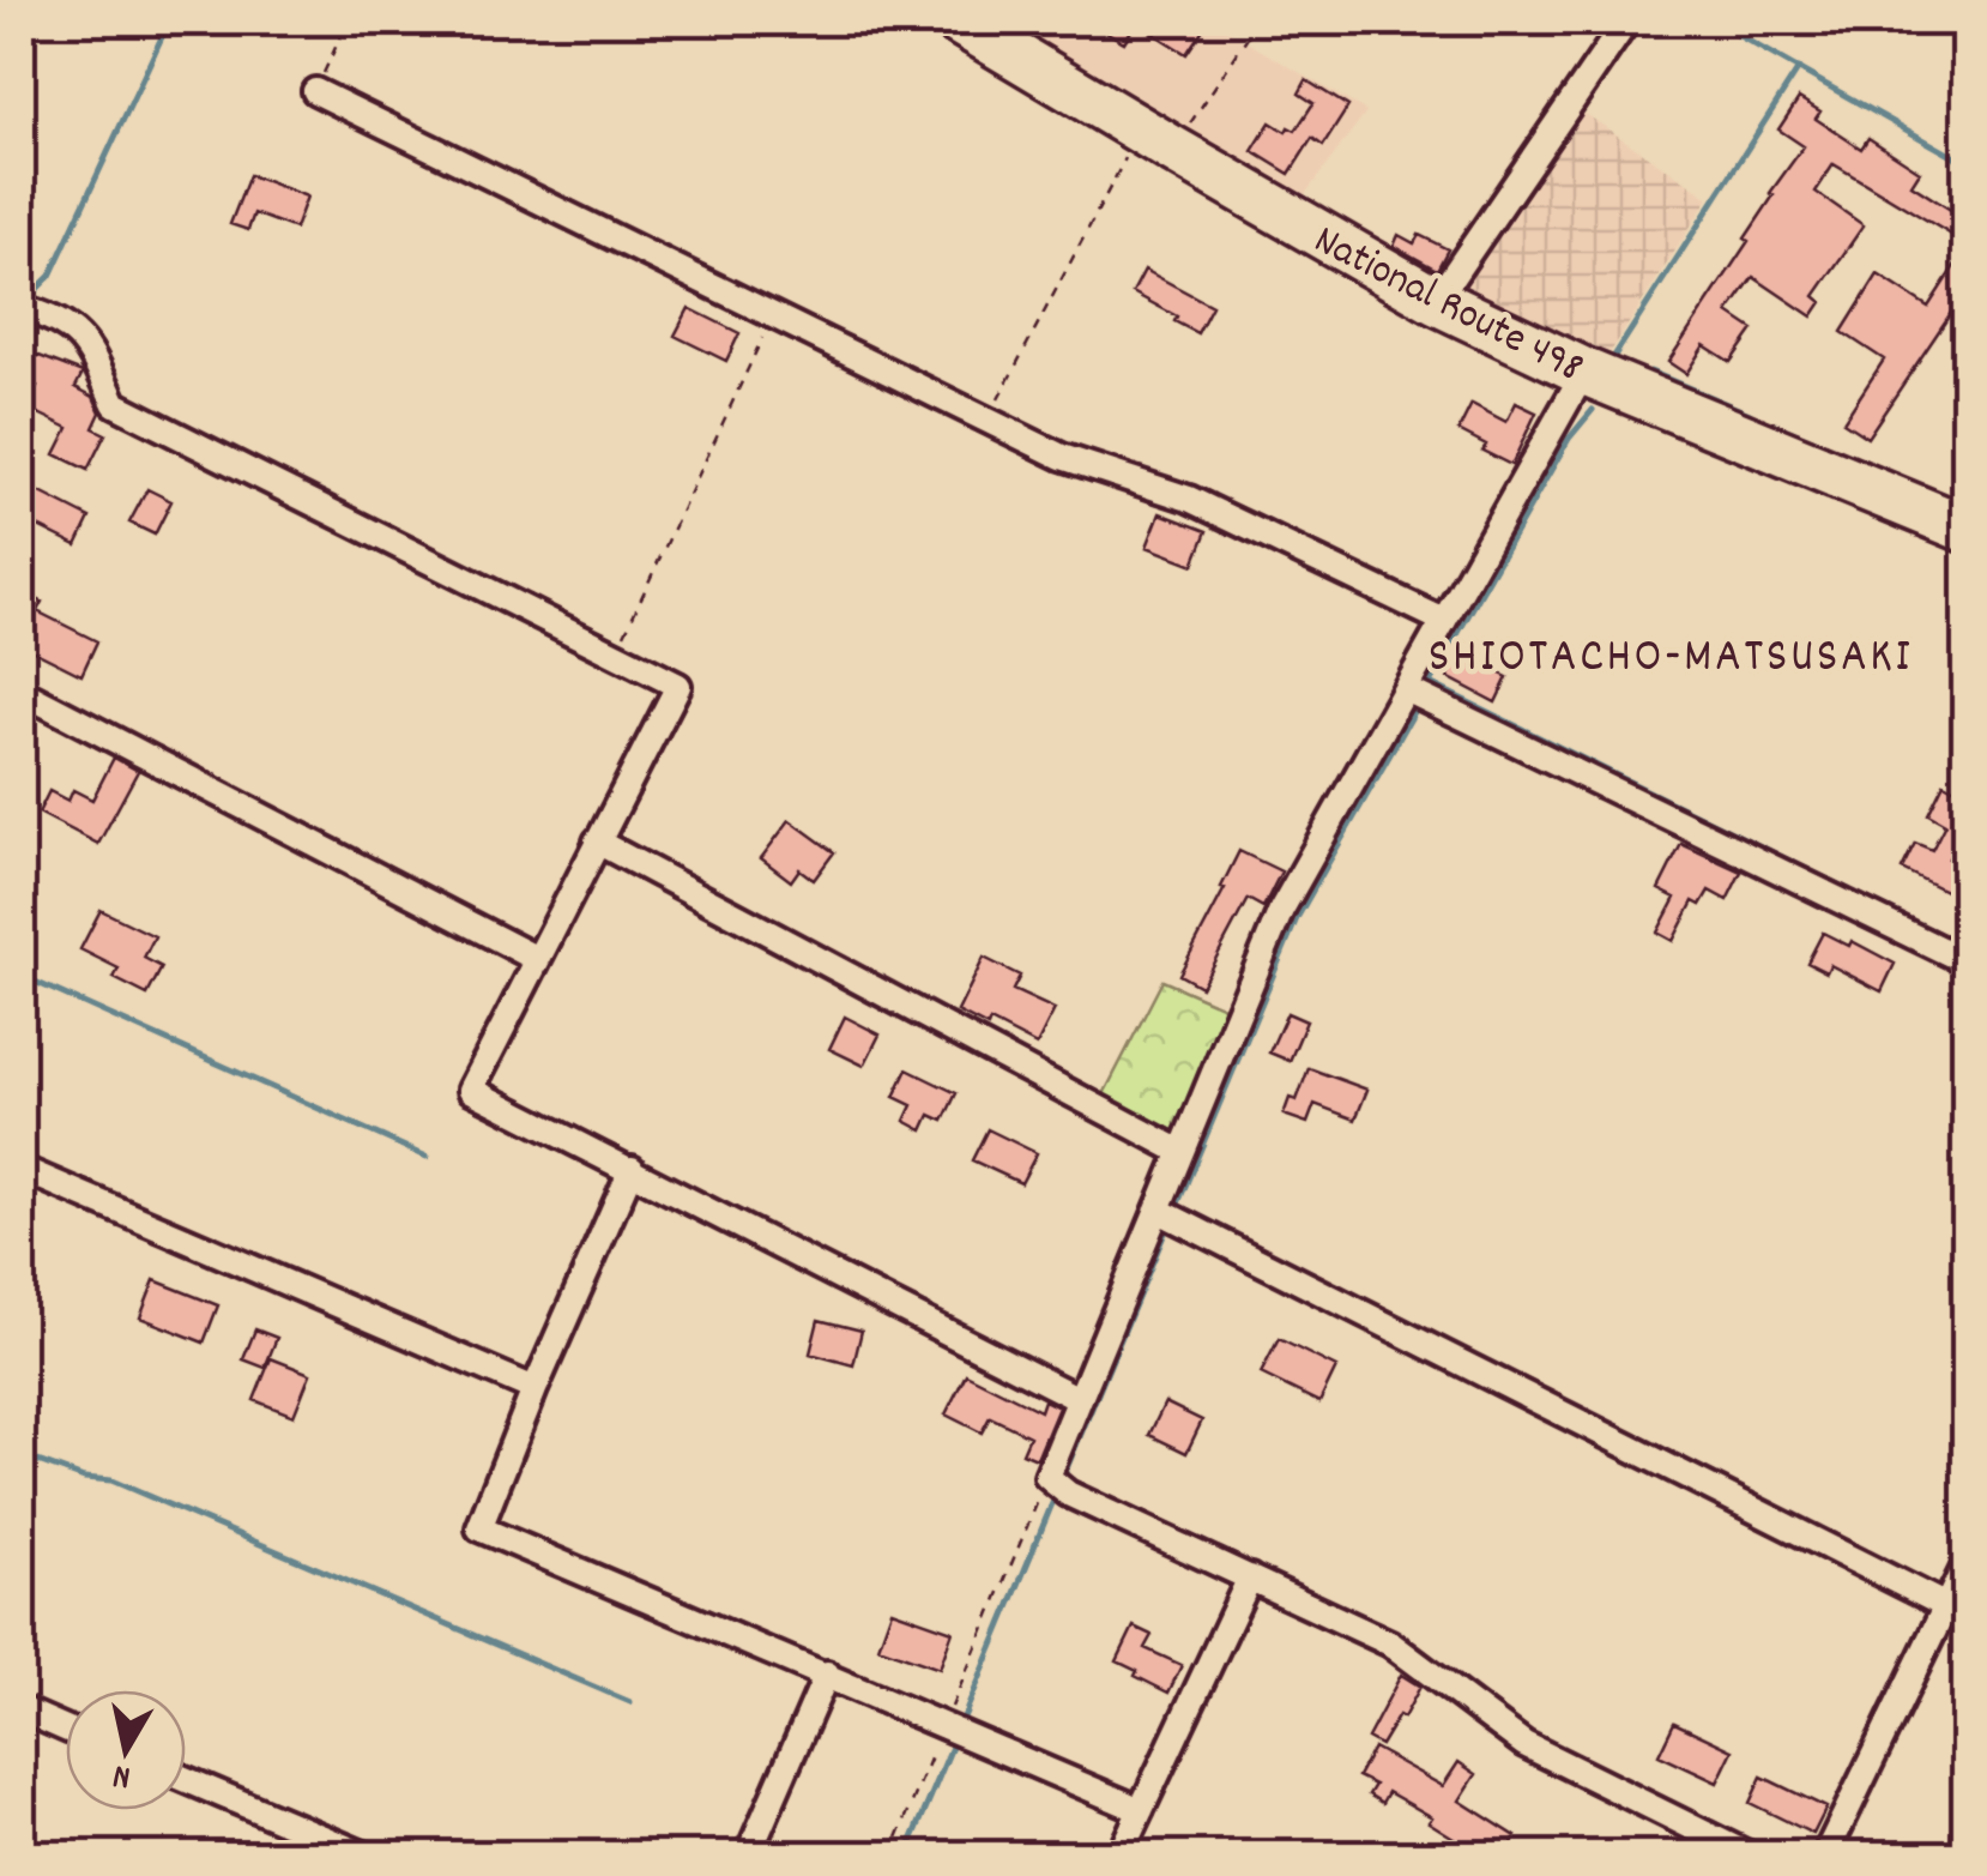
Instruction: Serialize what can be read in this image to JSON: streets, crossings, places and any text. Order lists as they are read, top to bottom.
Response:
{
  "streets": {
    "highway": ["National Route 498"]
  },
  "districts": ["SHIOTACHO-MATSUSAKI"],
  "north": "bottom"
}
